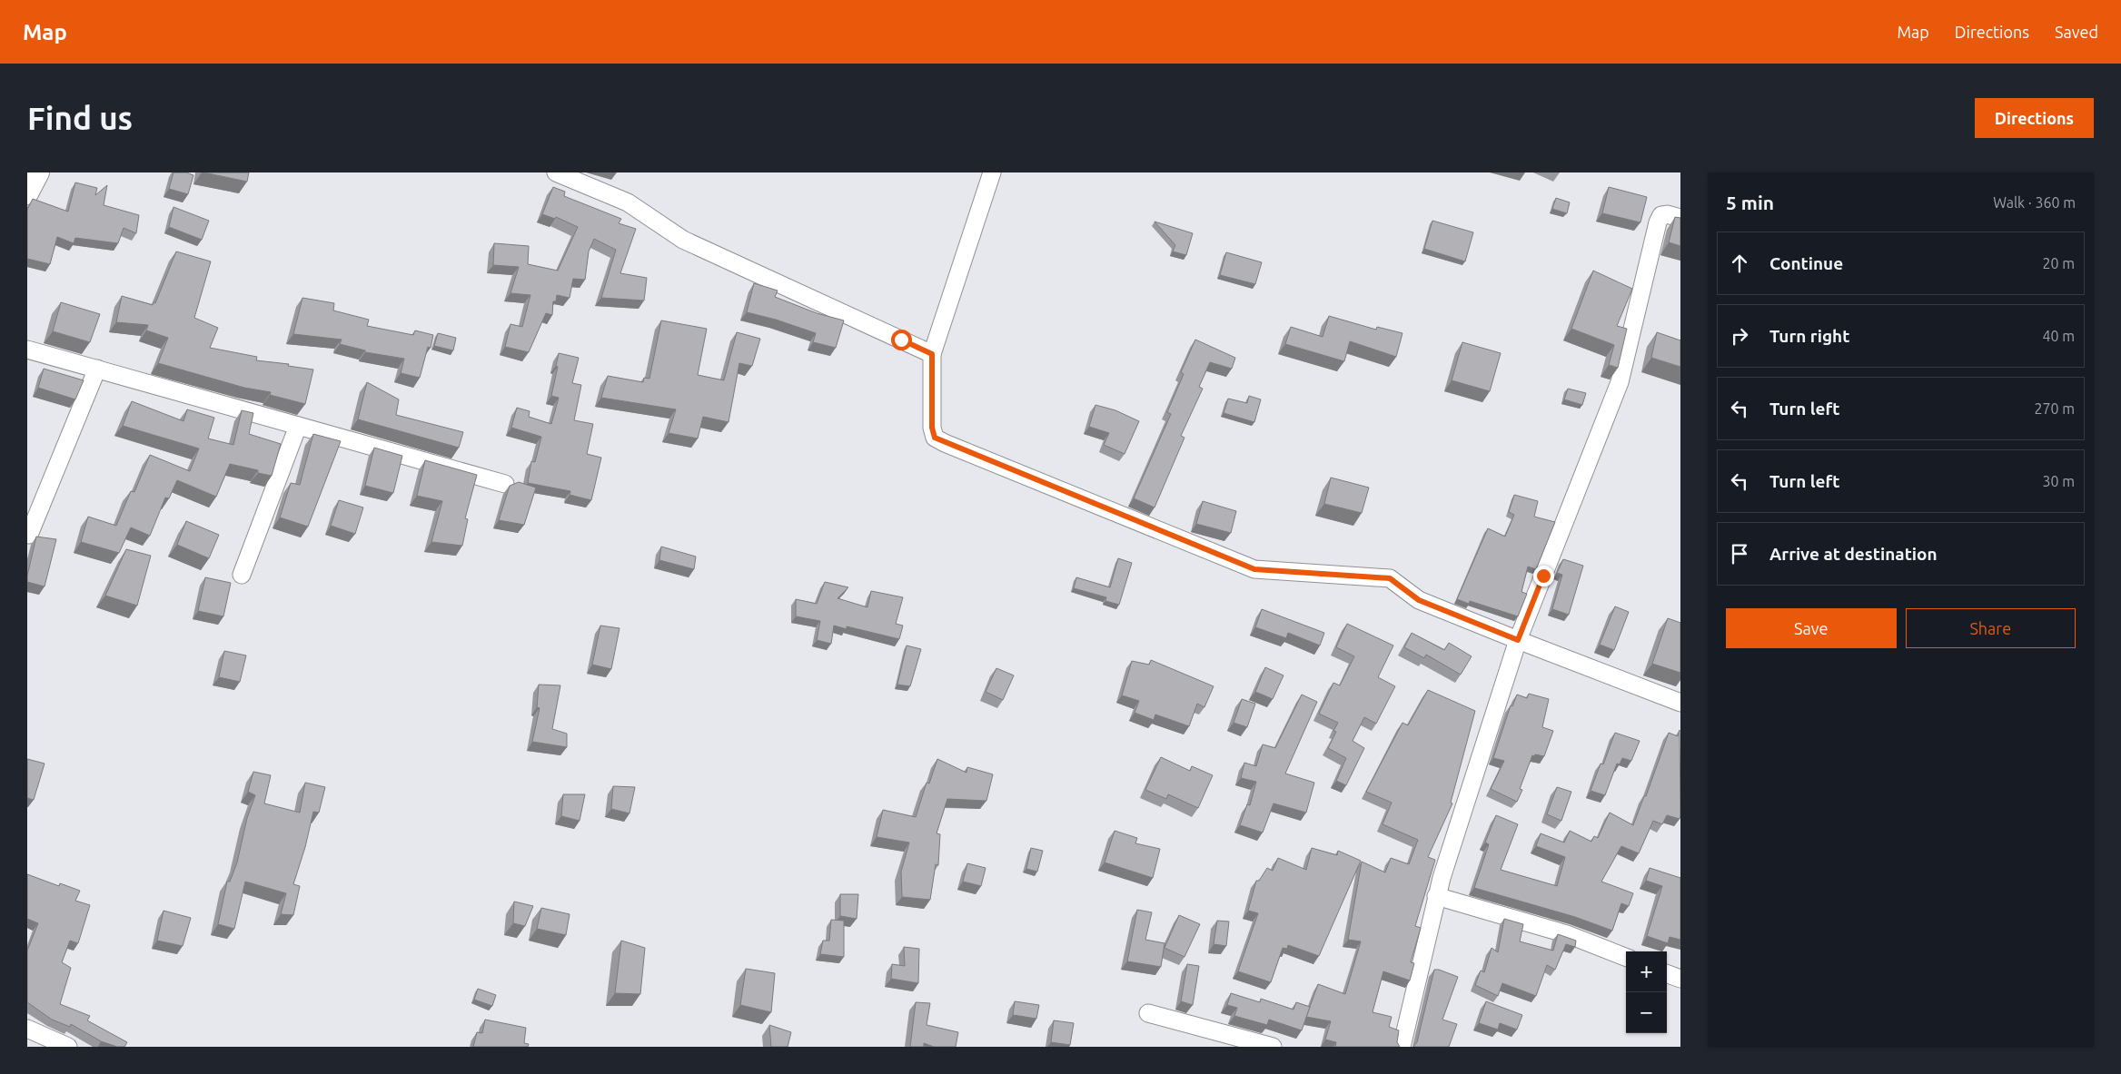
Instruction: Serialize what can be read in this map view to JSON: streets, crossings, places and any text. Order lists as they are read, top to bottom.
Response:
{
  "page": {
    "header": "Map",
    "nav": ["Map", "Directions", "Saved"],
    "buttons": [
      "Directions",
      ["Save", "Share"]
    ],
    "title": "Find us",
    "heading": ["5 min", "Walk · 360 m"],
    "list": [
      ["Continue", "20 m"],
      ["Turn right", "40 m"],
      ["Turn left", "270 m"],
      ["Turn left", "30 m"],
      "Arrive at destination"
    ],
    "map_buttons": ["+", "−"]
  }
}
